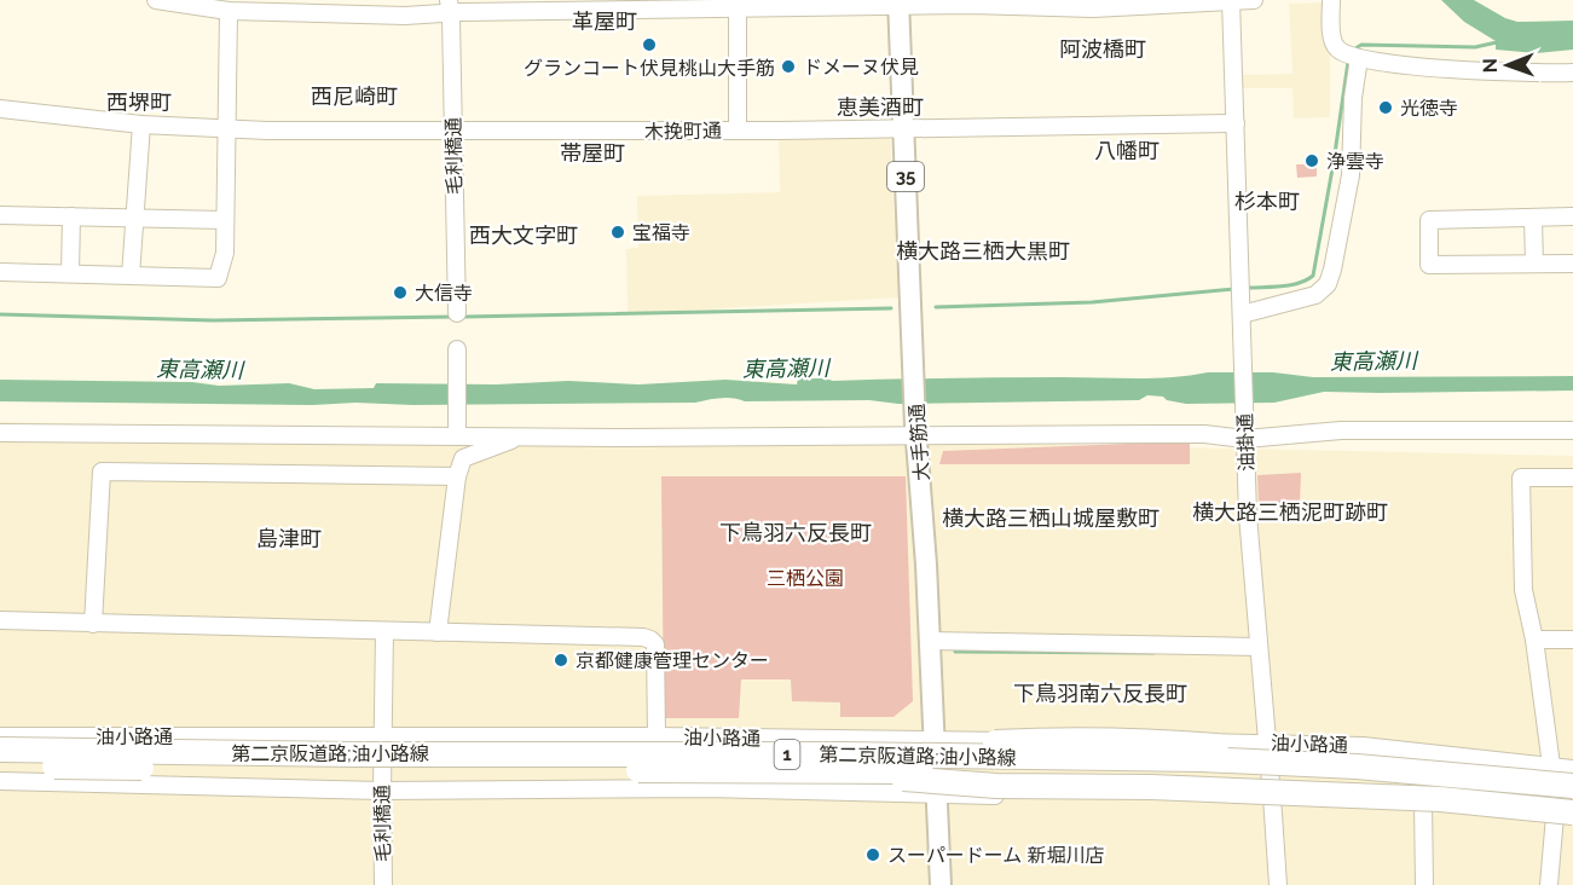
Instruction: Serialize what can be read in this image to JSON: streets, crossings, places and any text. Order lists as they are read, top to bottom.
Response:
{
  "streets": {
    "highway": ["第二京阪道路;油小路線", "1"],
    "main road": ["35", "大手筋通"],
    "street": [
      "木挽町通",
      "毛利橋通",
      "油掛通",
      "油小路通"
    ]
  },
  "crossings": [
    ["木挽町通", "毛利橋通"],
    ["木挽町通", "大手筋通"],
    ["木挽町通", "油掛通"],
    ["毛利橋通", "油小路通"],
    ["大手筋通", "油小路通"],
    ["油掛通", "油小路通"]
  ],
  "districts": [
    "革屋町",
    "阿波橋町",
    "西尼崎町",
    "西堺町",
    "恵美酒町",
    "八幡町",
    "帯屋町",
    "杉本町",
    "西大文字町",
    "横大路三栖大黒町",
    "横大路三栖泥町跡町",
    "横大路三栖山城屋敷町",
    "下鳥羽六反長町",
    "島津町",
    "下鳥羽南六反長町"
  ],
  "water": ["東高瀬川"],
  "parks": ["三栖公園"],
  "places": [
    "グランコート伏見桃山大手筋",
    "ドメーヌ伏見",
    "光徳寺",
    "浄雲寺",
    "宝福寺",
    "大信寺",
    "京都健康管理センター",
    "スーパードーム 新堀川店"
  ],
  "north": "left"
}
